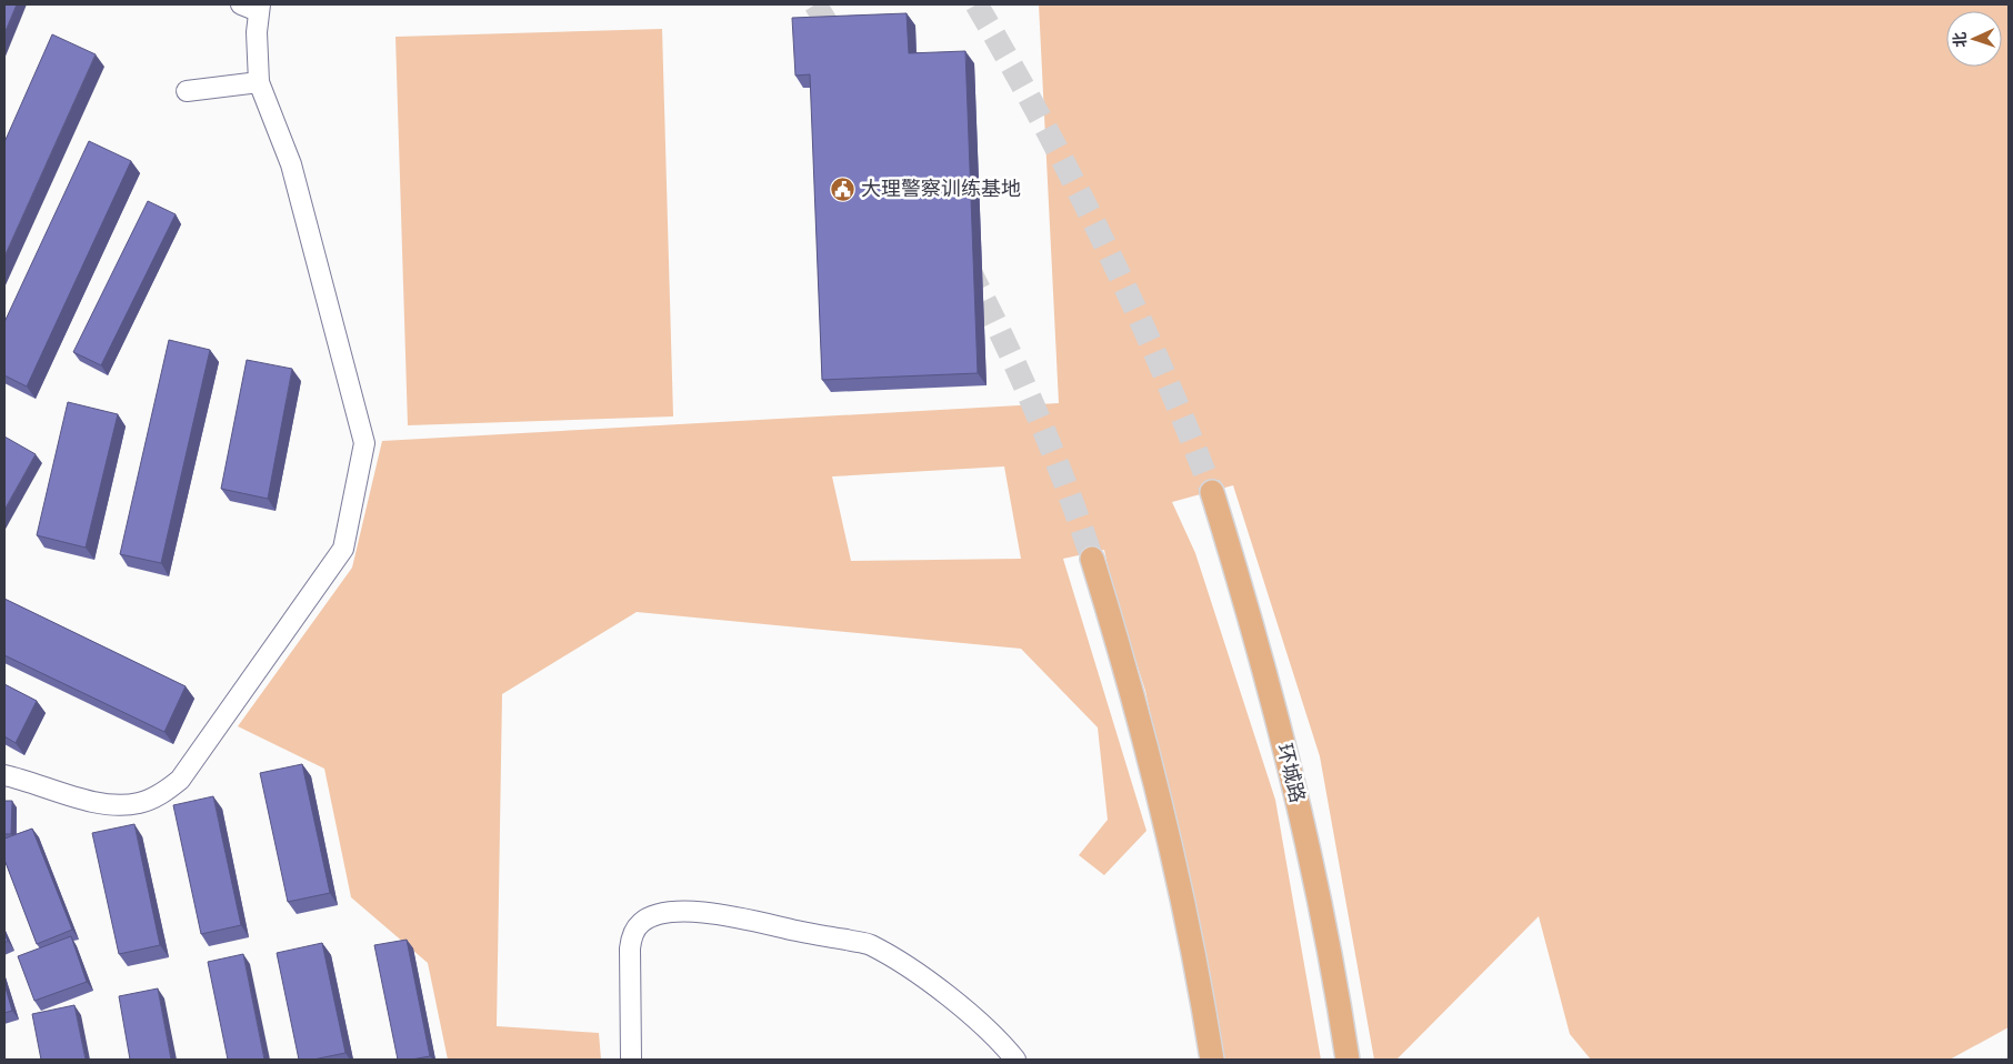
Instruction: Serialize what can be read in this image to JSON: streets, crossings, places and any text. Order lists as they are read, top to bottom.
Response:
{
  "streets": {
    "main road": ["环城路"]
  },
  "places": {
    "public building": ["大理警察训练基地"]
  },
  "north": "left"
}
